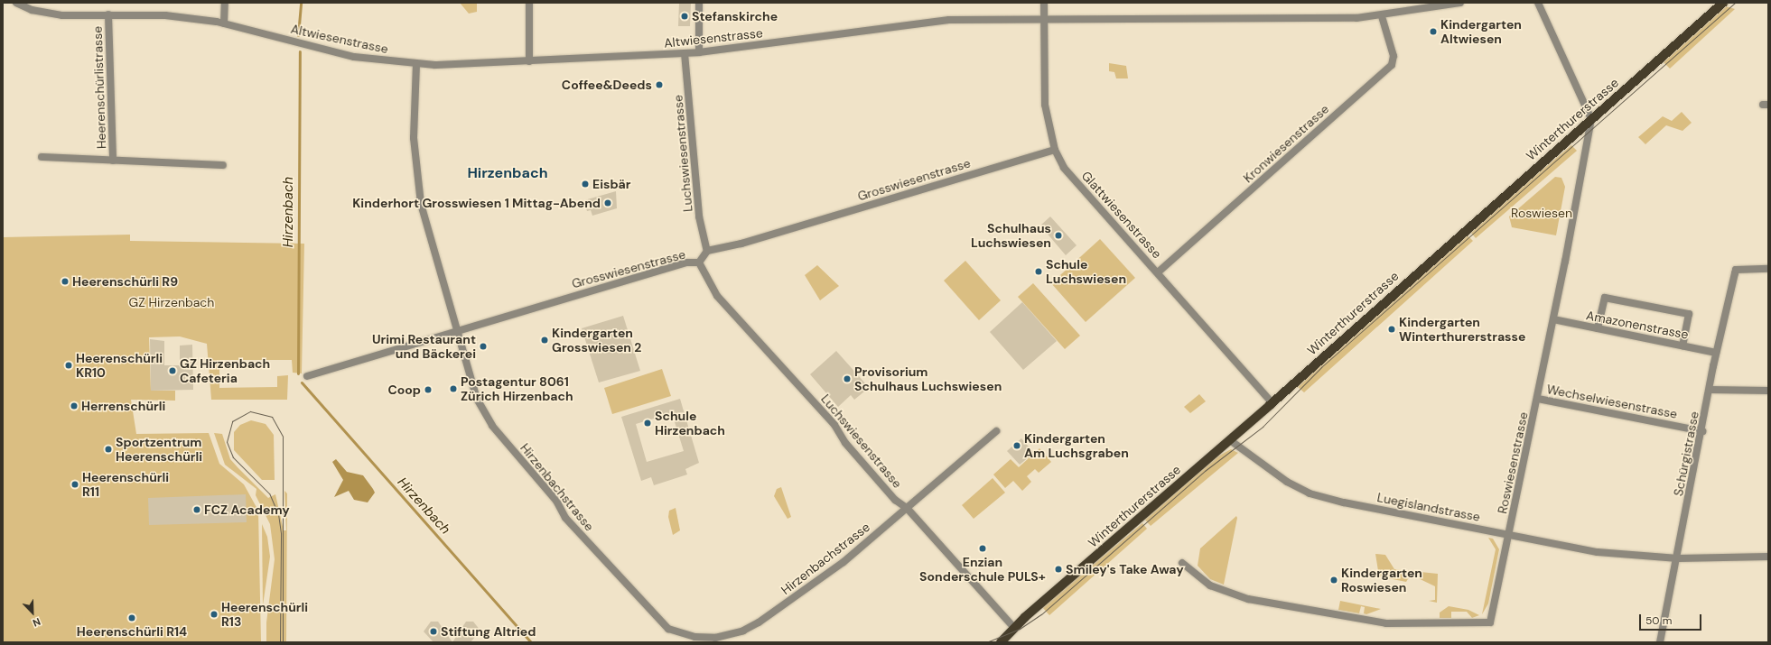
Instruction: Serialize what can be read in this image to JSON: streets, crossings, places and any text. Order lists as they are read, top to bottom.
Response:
{
  "streets": {
    "main road": ["Winterthurerstrasse"],
    "street": [
      "Altwiesenstrasse",
      "Heerenschürlistrasse",
      "Kronwiesenstrasse",
      "Luchswiesenstrasse",
      "Grosswiesenstrasse",
      "Glattwiesenstrasse",
      "Amazonenstrasse",
      "Wechselwiesenstrasse",
      "Schürgistrasse",
      "Roswiesenstrasse",
      "Hirzenbachstrasse",
      "Luegislandstrasse"
    ]
  },
  "crossings": [
    ["Altwiesenstrasse", "Heerenschürlistrasse"],
    ["Altwiesenstrasse", "Kronwiesenstrasse"],
    ["Altwiesenstrasse", "Luchswiesenstrasse"],
    ["Altwiesenstrasse", "Glattwiesenstrasse"],
    ["Altwiesenstrasse", "Hirzenbachstrasse"],
    ["Winterthurerstrasse", "Luchswiesenstrasse"],
    ["Winterthurerstrasse", "Glattwiesenstrasse"],
    ["Winterthurerstrasse", "Roswiesenstrasse"],
    ["Winterthurerstrasse", "Luegislandstrasse"],
    ["Kronwiesenstrasse", "Glattwiesenstrasse"],
    ["Luchswiesenstrasse", "Grosswiesenstrasse"],
    ["Luchswiesenstrasse", "Hirzenbachstrasse"],
    ["Grosswiesenstrasse", "Glattwiesenstrasse"],
    ["Grosswiesenstrasse", "Hirzenbachstrasse"],
    ["Amazonenstrasse", "Schürgistrasse"],
    ["Amazonenstrasse", "Roswiesenstrasse"],
    ["Wechselwiesenstrasse", "Schürgistrasse"],
    ["Wechselwiesenstrasse", "Roswiesenstrasse"],
    ["Schürgistrasse", "Luegislandstrasse"],
    ["Roswiesenstrasse", "Luegislandstrasse"]
  ],
  "districts": ["Hirzenbach"],
  "water": ["Hirzenbach"],
  "parks": ["Roswiesen", "GZ Hirzenbach"],
  "places": [
    "Stefanskirche",
    "Kindergarten Altwiesen",
    "Coffee&Deeds",
    "Eisbär",
    "Kinderhort Grosswiesen 1 Mittag-Abend",
    "Schulhaus Luchswiesen",
    "Schule Luchswiesen",
    "Heerenschürli R9",
    "Kindergarten Winterthurerstrasse",
    "Kindergarten Grosswiesen 2",
    "Urimi Restaurant und Bäckerei",
    "Heerenschürli KR10",
    "GZ Hirzenbach Cafeteria",
    "Provisorium Schulhaus Luchswiesen",
    "Postagentur 8061 Zürich Hirzenbach",
    "Coop",
    "Herrenschürli",
    "Schule Hirzenbach",
    "Kindergarten Am Luchsgraben",
    "Sportzentrum Heerenschürli",
    "Heerenschürli R11",
    "FCZ Academy",
    "Enzian Sonderschule PULS+",
    "Smiley's Take Away",
    "Kindergarten Roswiesen",
    "Heerenschürli R13",
    "Heerenschürli R14",
    "Stiftung Altried"
  ],
  "scale_bar": "50 m",
  "north": "bottom right"
}
